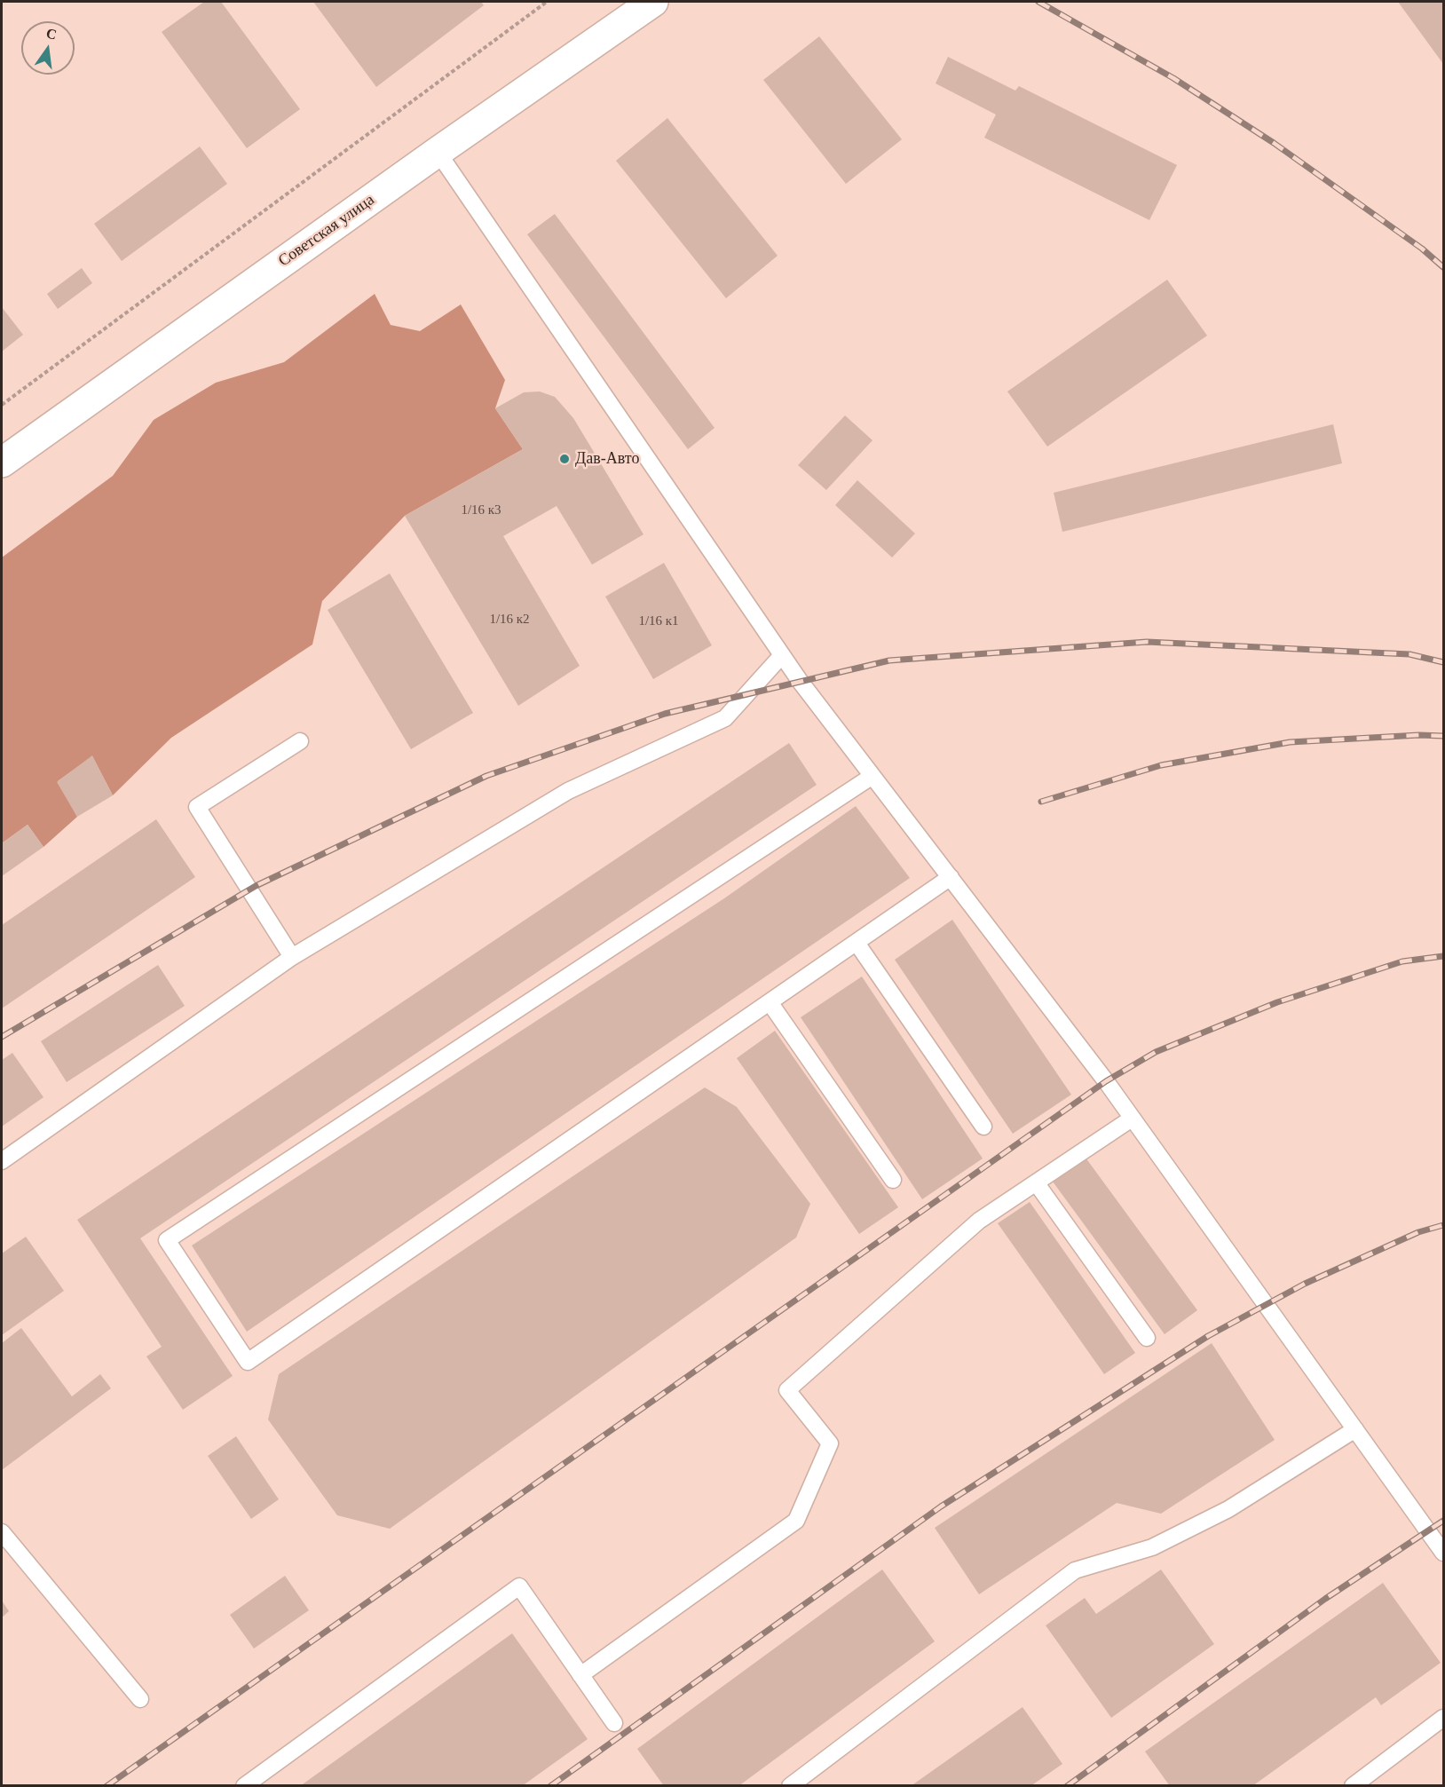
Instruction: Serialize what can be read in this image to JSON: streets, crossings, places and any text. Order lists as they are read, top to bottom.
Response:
{
  "streets": {
    "main road": ["Советская улица"]
  },
  "places": ["Дав-Авто"],
  "house_numbers": ["1/16 к3", "1/16 к2", "1/16 к1"],
  "north": "top"
}
